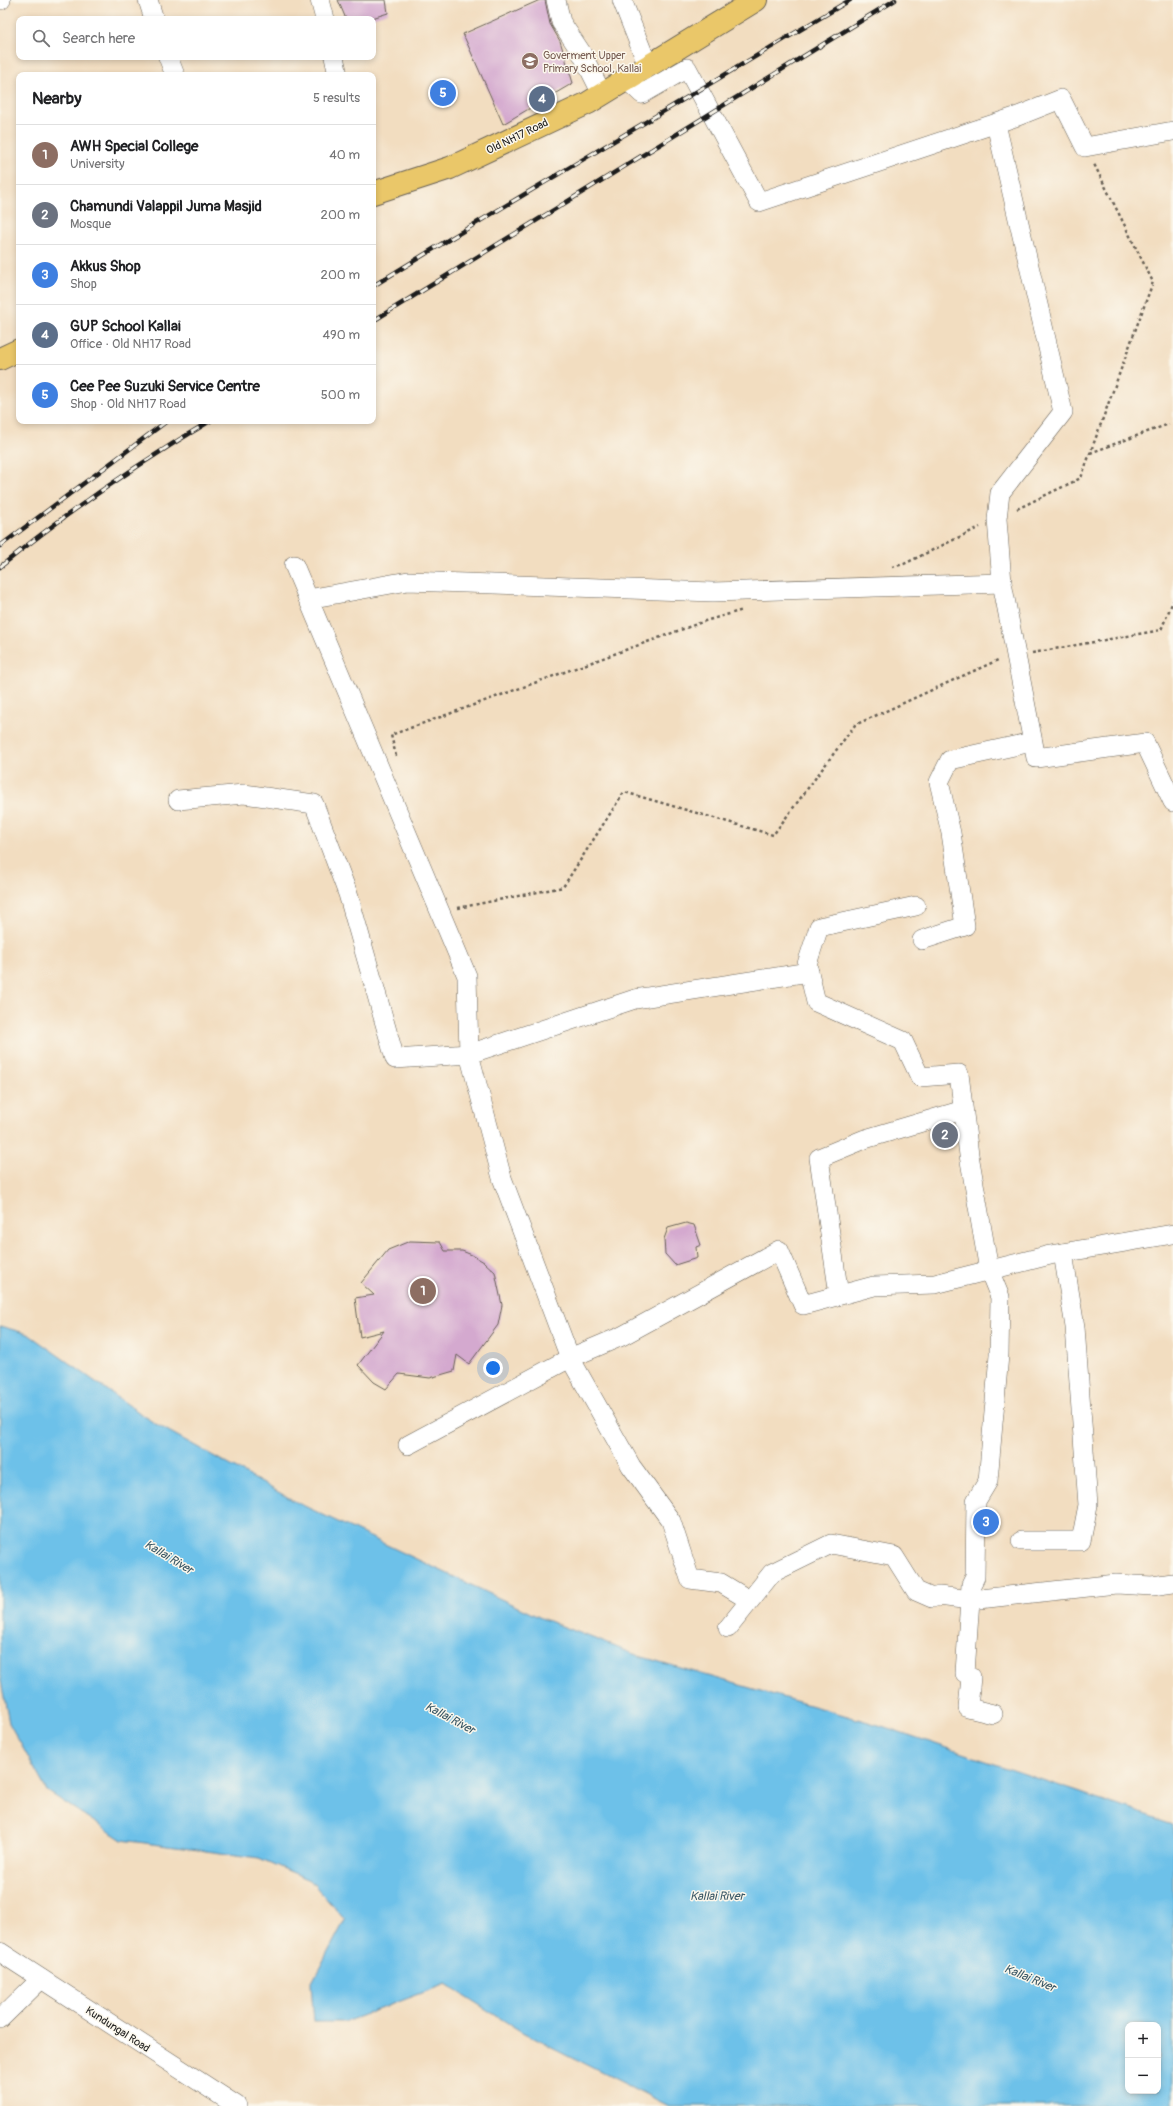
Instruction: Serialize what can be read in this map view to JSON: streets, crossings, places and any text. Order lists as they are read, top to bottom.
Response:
{
  "streets": {
    "main road": ["Old NH17 Road"],
    "street": ["Kundungal Road"]
  },
  "water": ["Kallai River"],
  "places": {
    "school or university": ["Goverment Upper Primary School, Kallai"]
  },
  "page": {
    "search": "Search here",
    "heading": ["Nearby", "5 results"],
    "pins": [
      "5",
      "4",
      "2",
      "1",
      "3"
    ],
    "list": [
      {
        "mark": "1",
        "name": "AWH Special College",
        "note": "University",
        "value": "40 m"
      },
      {
        "mark": "2",
        "name": "Chamundi Valappil Juma Masjid",
        "note": "Mosque",
        "value": "200 m"
      },
      {
        "mark": "3",
        "name": "Akkus Shop",
        "note": "Shop",
        "value": "200 m"
      },
      {
        "mark": "4",
        "name": "GUP School Kallai",
        "note": "Office · Old NH17 Road",
        "value": "490 m"
      },
      {
        "mark": "5",
        "name": "Cee Pee Suzuki Service Centre",
        "note": "Shop · Old NH17 Road",
        "value": "500 m"
      }
    ],
    "map_buttons": ["+", "−"]
  }
}
